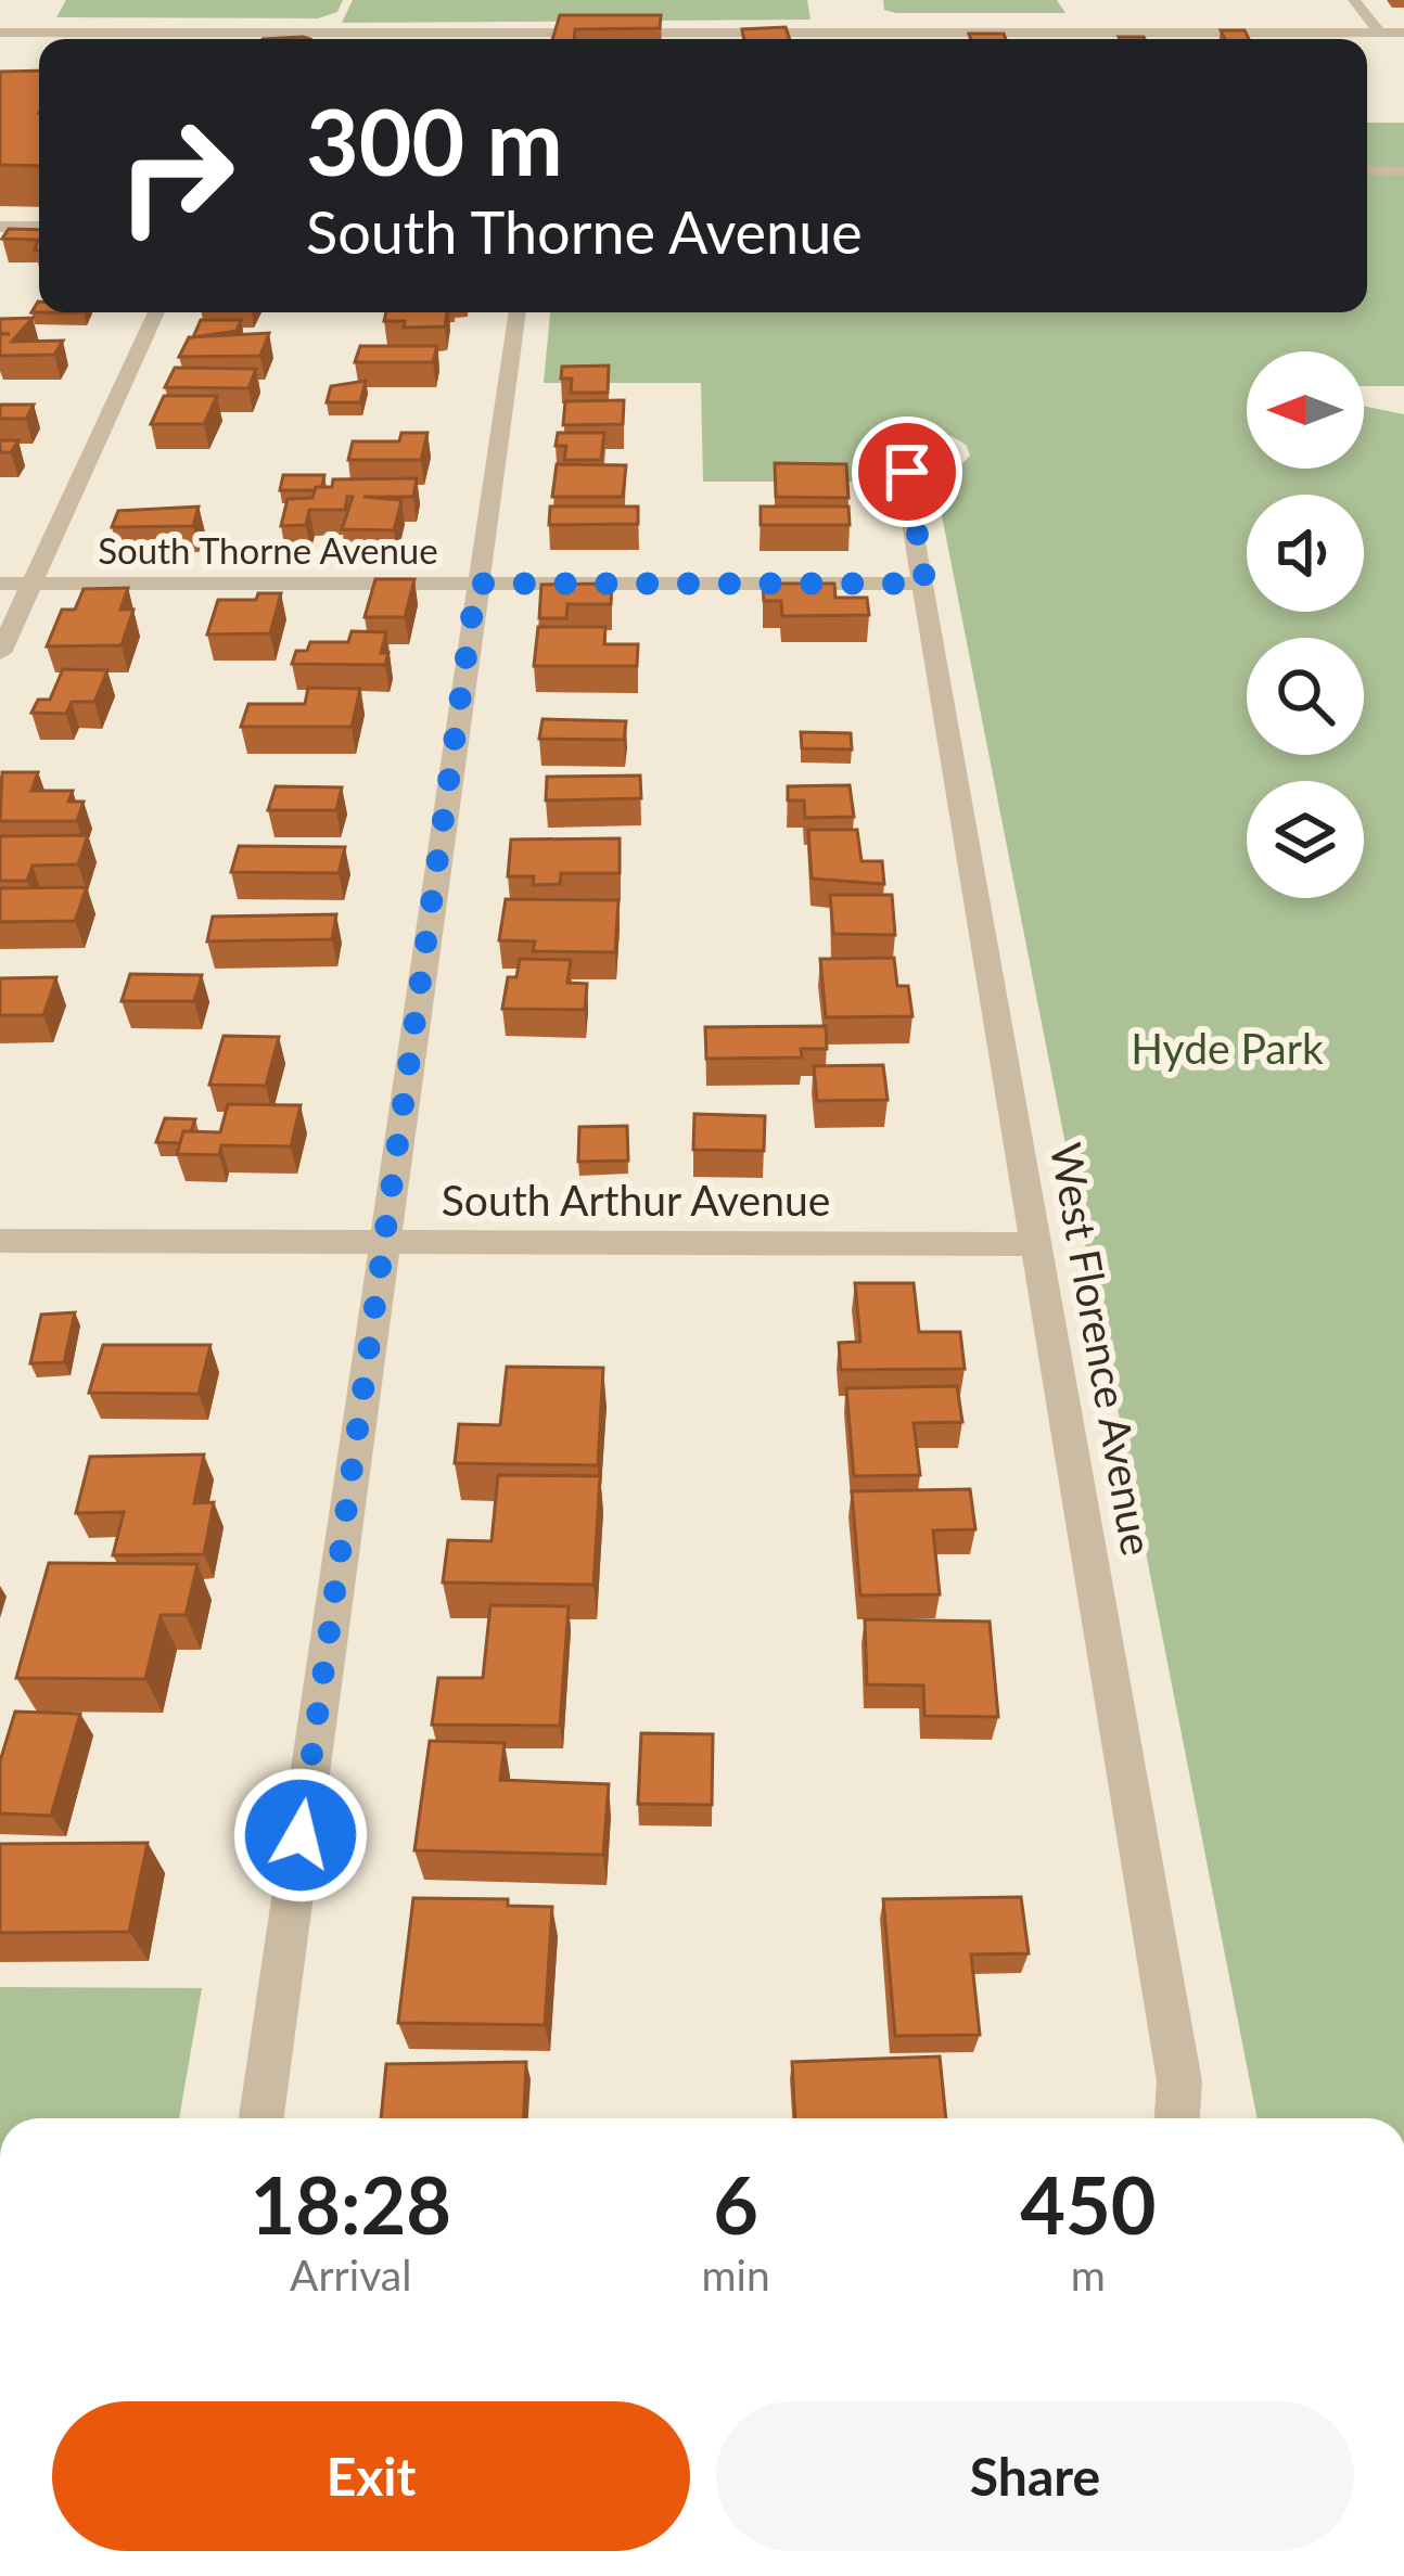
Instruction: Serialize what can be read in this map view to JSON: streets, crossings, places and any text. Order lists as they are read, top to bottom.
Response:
{
  "streets": {
    "street": ["South Thorne Avenue", "South Arthur Avenue", "West Florence Avenue"]
  },
  "crossings": [
    ["South Thorne Avenue", "West Florence Avenue"],
    ["South Arthur Avenue", "West Florence Avenue"]
  ],
  "parks": ["Hyde Park"],
  "north": "left",
  "page": {
    "turn": ["300 m", "South Thorne Avenue"],
    "eta": [
      "18:28",
      "Arrival",
      "6",
      "min",
      "450",
      "m"
    ],
    "buttons": ["Exit", "Share"]
  }
}
